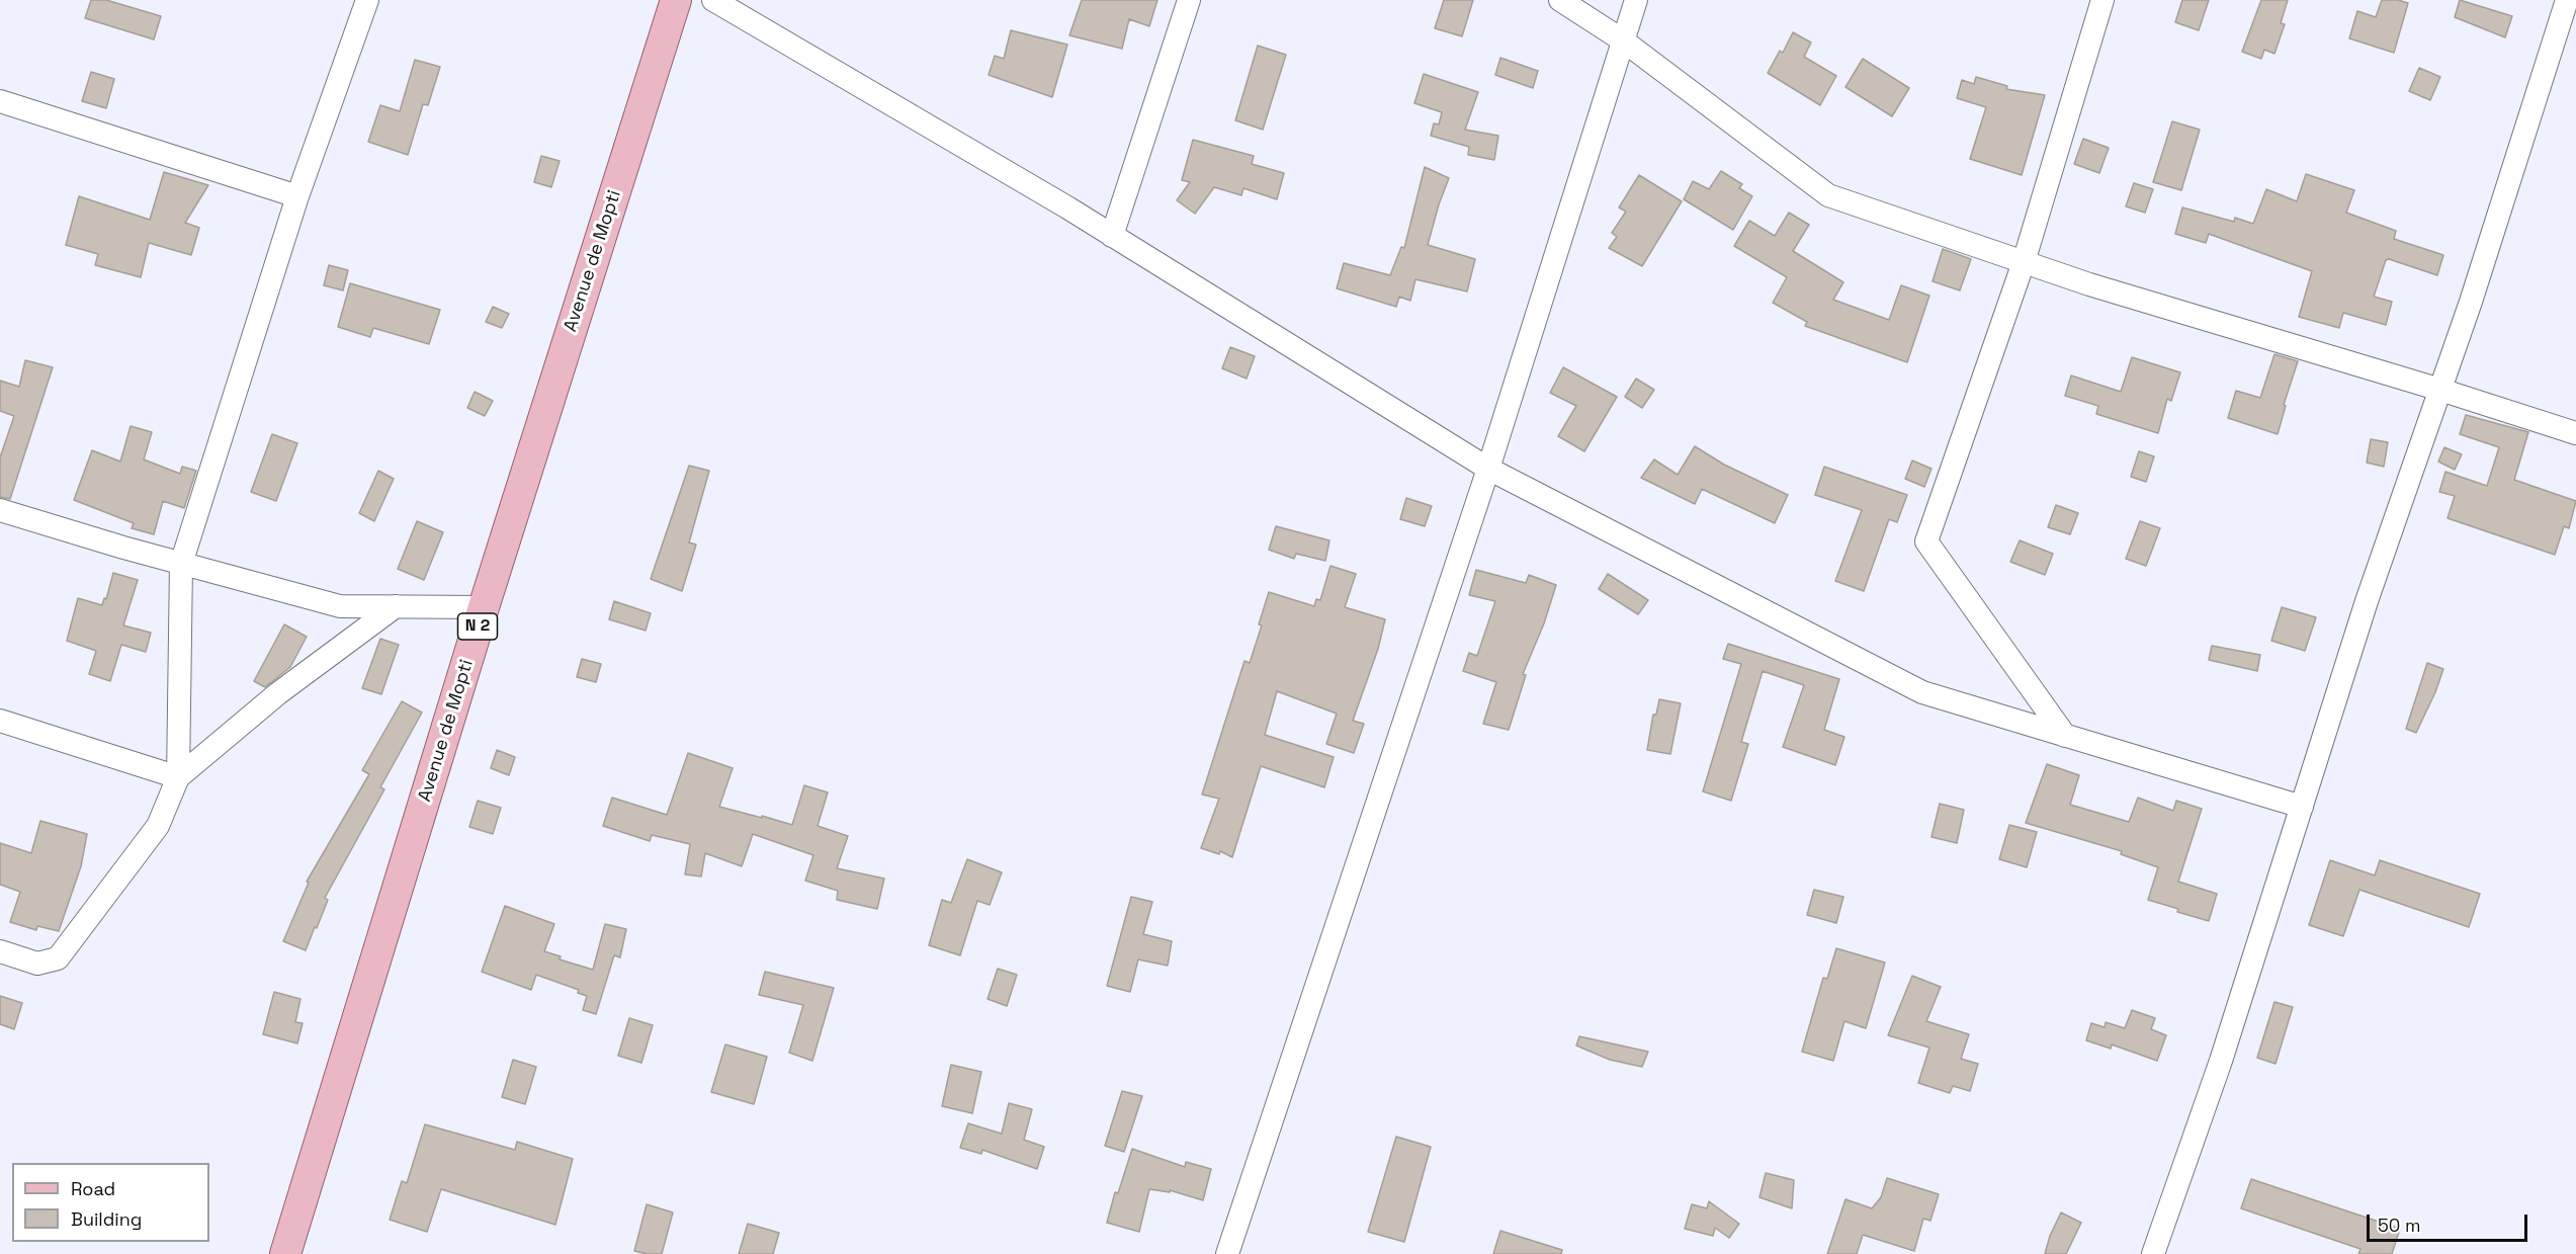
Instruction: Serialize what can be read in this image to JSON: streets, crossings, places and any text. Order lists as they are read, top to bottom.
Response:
{
  "streets": {
    "main road": ["Avenue de Mopti", "N 2"]
  },
  "legend": ["Road", "Building"],
  "scale_bar": "50 m"
}
